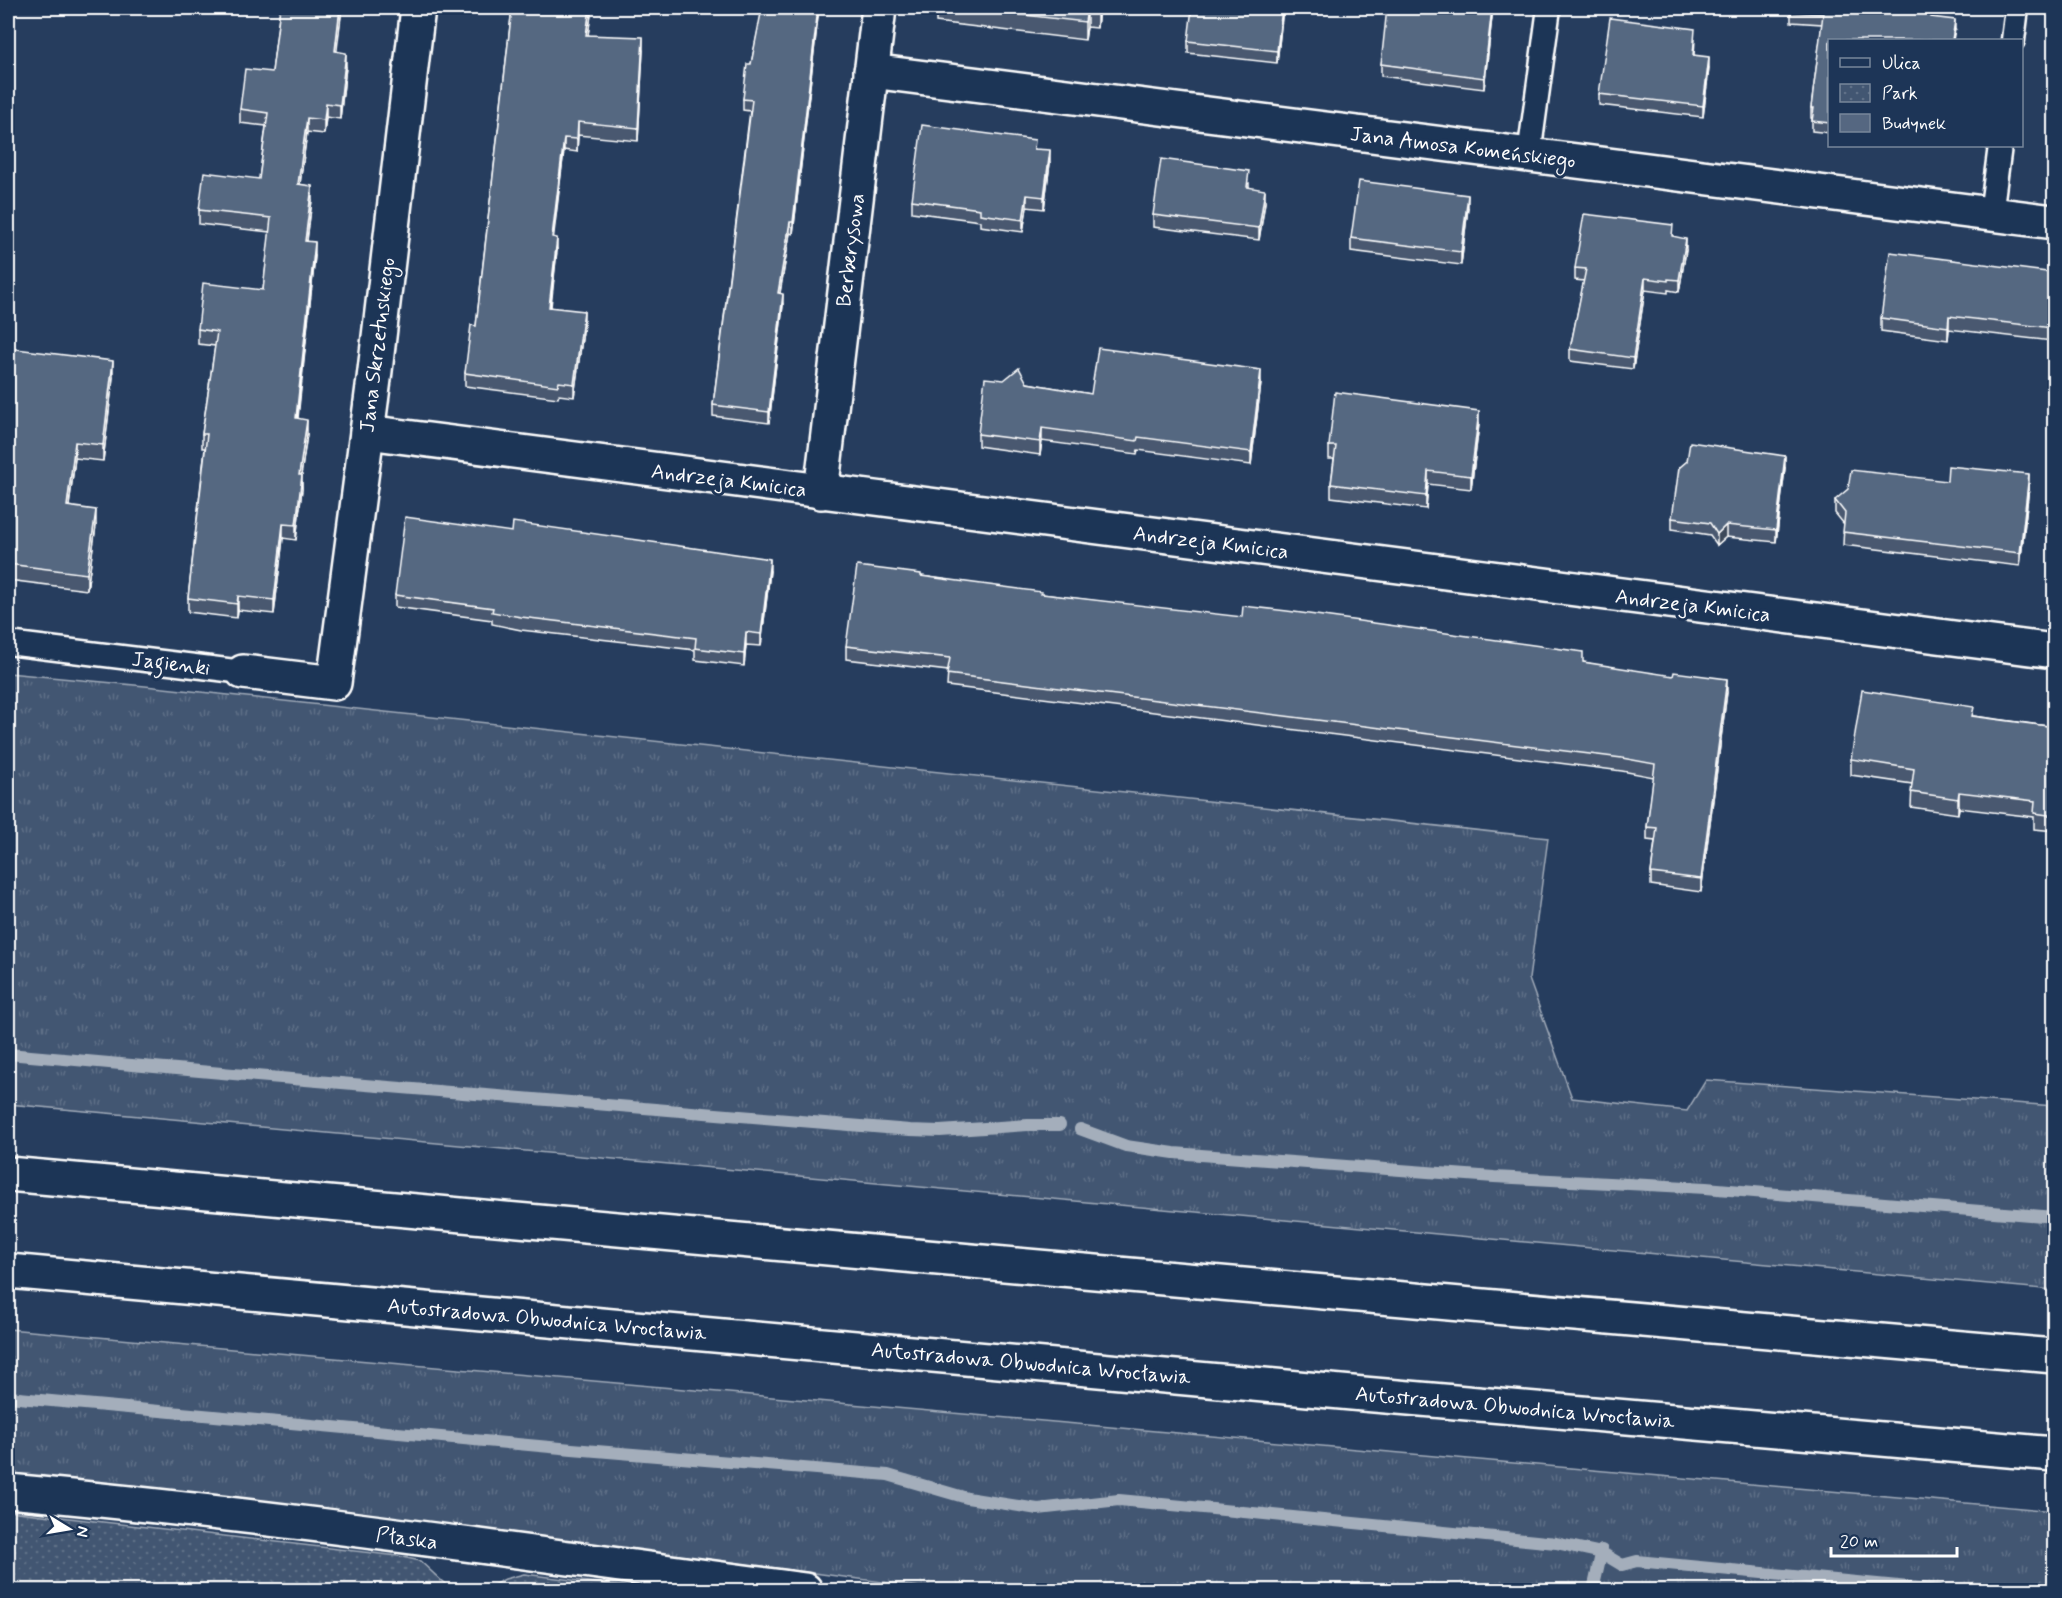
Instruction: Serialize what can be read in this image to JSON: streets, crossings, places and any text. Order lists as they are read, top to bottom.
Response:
{
  "streets": {
    "main road": [
      "Jana Amosa Komeńskiego",
      "Berberysowa",
      "Jana Skrzetuskiego",
      "Andrzeja Kmicica",
      "Jagienki",
      "Autostradowa Obwodnica Wrocławia",
      "Płaska"
    ]
  },
  "crossings": [
    ["Jana Amosa Komeńskiego", "Berberysowa"],
    ["Berberysowa", "Andrzeja Kmicica"],
    ["Jana Skrzetuskiego", "Andrzeja Kmicica"],
    ["Jana Skrzetuskiego", "Jagienki"]
  ],
  "legend": ["Ulica", "Park", "Budynek"],
  "scale_bar": "20 m",
  "north": "right"
}
